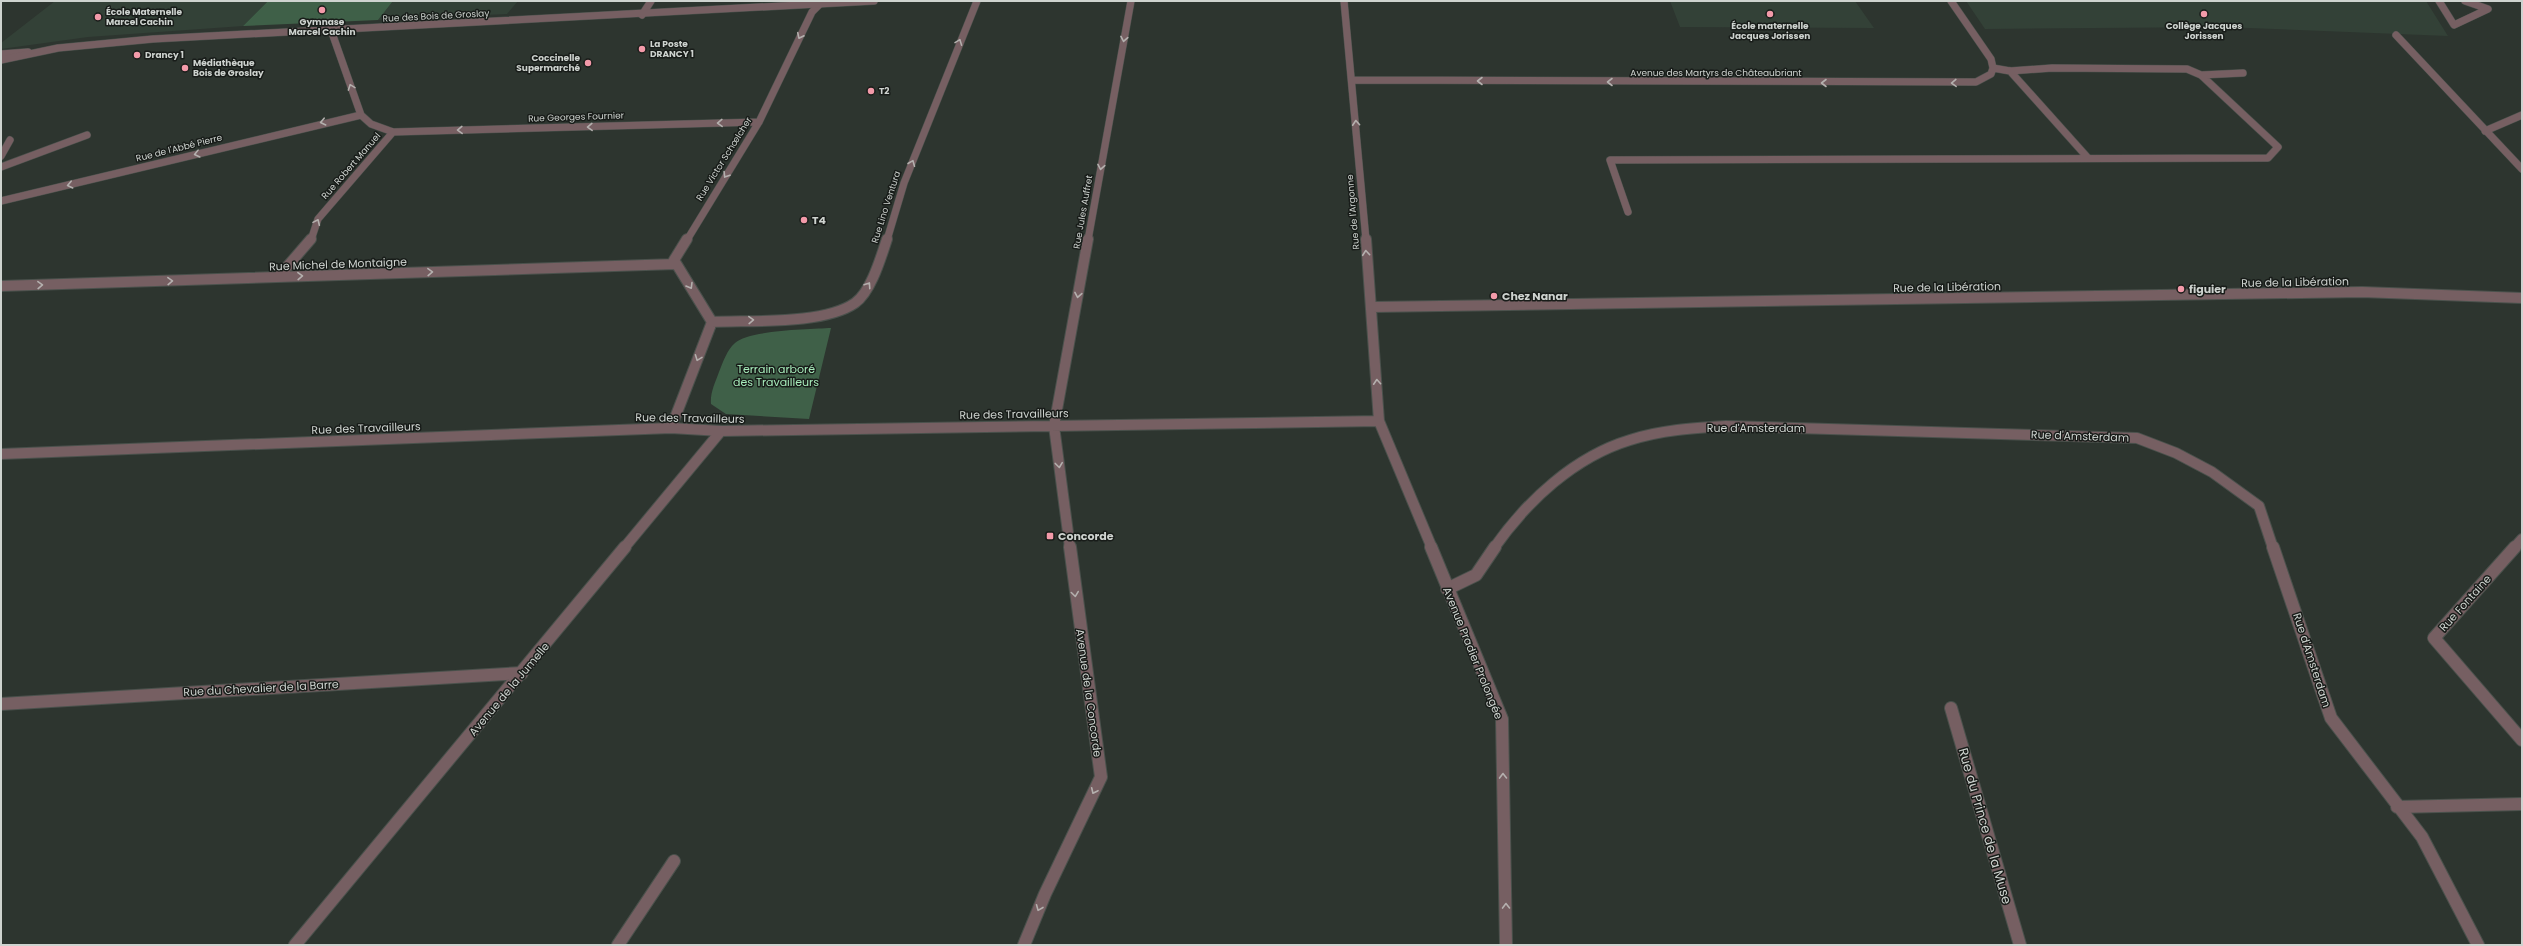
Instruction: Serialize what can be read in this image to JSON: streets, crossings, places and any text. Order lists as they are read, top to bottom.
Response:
{
  "streets": {
    "street": [
      "Rue des Bois de Groslay",
      "Avenue des Martyrs de Châteaubriant",
      "Rue Georges Fournier",
      "Rue de l'Abbé Pierre",
      "Rue Victor Schœlcher",
      "Rue Robert Manuel",
      "Rue Lino Ventura",
      "Rue Jules Auffret",
      "Rue de l'Argonne",
      "Rue Michel de Montaigne",
      "Rue de la Libération",
      "Rue des Travailleurs",
      "Rue d'Amsterdam",
      "Rue Fontaine",
      "Avenue Pradier Prolongée",
      "Rue du Chevalier de la Barre",
      "Avenue de la Jumelle",
      "Avenue de la Concorde",
      "Rue du Prince de la Muse"
    ]
  },
  "crossings": [
    ["Rue des Bois de Groslay", "Rue Victor Schœlcher"],
    ["Avenue des Martyrs de Châteaubriant", "Rue de l'Argonne"],
    ["Rue Georges Fournier", "Rue Victor Schœlcher"],
    ["Rue Georges Fournier", "Rue Robert Manuel"],
    ["Rue de l'Abbé Pierre", "Rue Robert Manuel"],
    ["Rue Victor Schœlcher", "Rue Michel de Montaigne"],
    ["Rue Robert Manuel", "Rue Michel de Montaigne"],
    ["Rue Jules Auffret", "Rue des Travailleurs"],
    ["Rue Jules Auffret", "Avenue de la Concorde"],
    ["Rue de l'Argonne", "Rue de la Libération"],
    ["Rue de l'Argonne", "Rue des Travailleurs"],
    ["Rue de l'Argonne", "Avenue Pradier Prolongée"],
    ["Rue des Travailleurs", "Avenue Pradier Prolongée"],
    ["Rue des Travailleurs", "Avenue de la Jumelle"],
    ["Rue des Travailleurs", "Avenue de la Concorde"],
    ["Rue d'Amsterdam", "Avenue Pradier Prolongée"],
    ["Rue du Chevalier de la Barre", "Avenue de la Jumelle"]
  ],
  "one_way": [
    "Avenue des Martyrs de Châteaubriant",
    "Rue Georges Fournier",
    "Rue de l'Abbé Pierre",
    "Rue Victor Schœlcher",
    "Rue Robert Manuel",
    "Rue Lino Ventura",
    "Rue Jules Auffret",
    "Rue de l'Argonne",
    "Rue Michel de Montaigne",
    "Avenue Pradier Prolongée",
    "Avenue de la Concorde"
  ],
  "parks": ["Terrain arboré des Travailleurs"],
  "places": {
    "other": [
      "Gymnase Marcel Cachin",
      "École maternelle Jacques Jorissen",
      "Collège Jacques Jorissen",
      "École Maternelle Marcel Cachin",
      "La Poste DRANCY 1",
      "Drancy 1",
      "Coccinelle Supermarché",
      "Médiathèque Bois de Groslay",
      "T2",
      "T4",
      "figuier",
      "Chez Nanar"
    ],
    "transit": ["Concorde"]
  }
}
